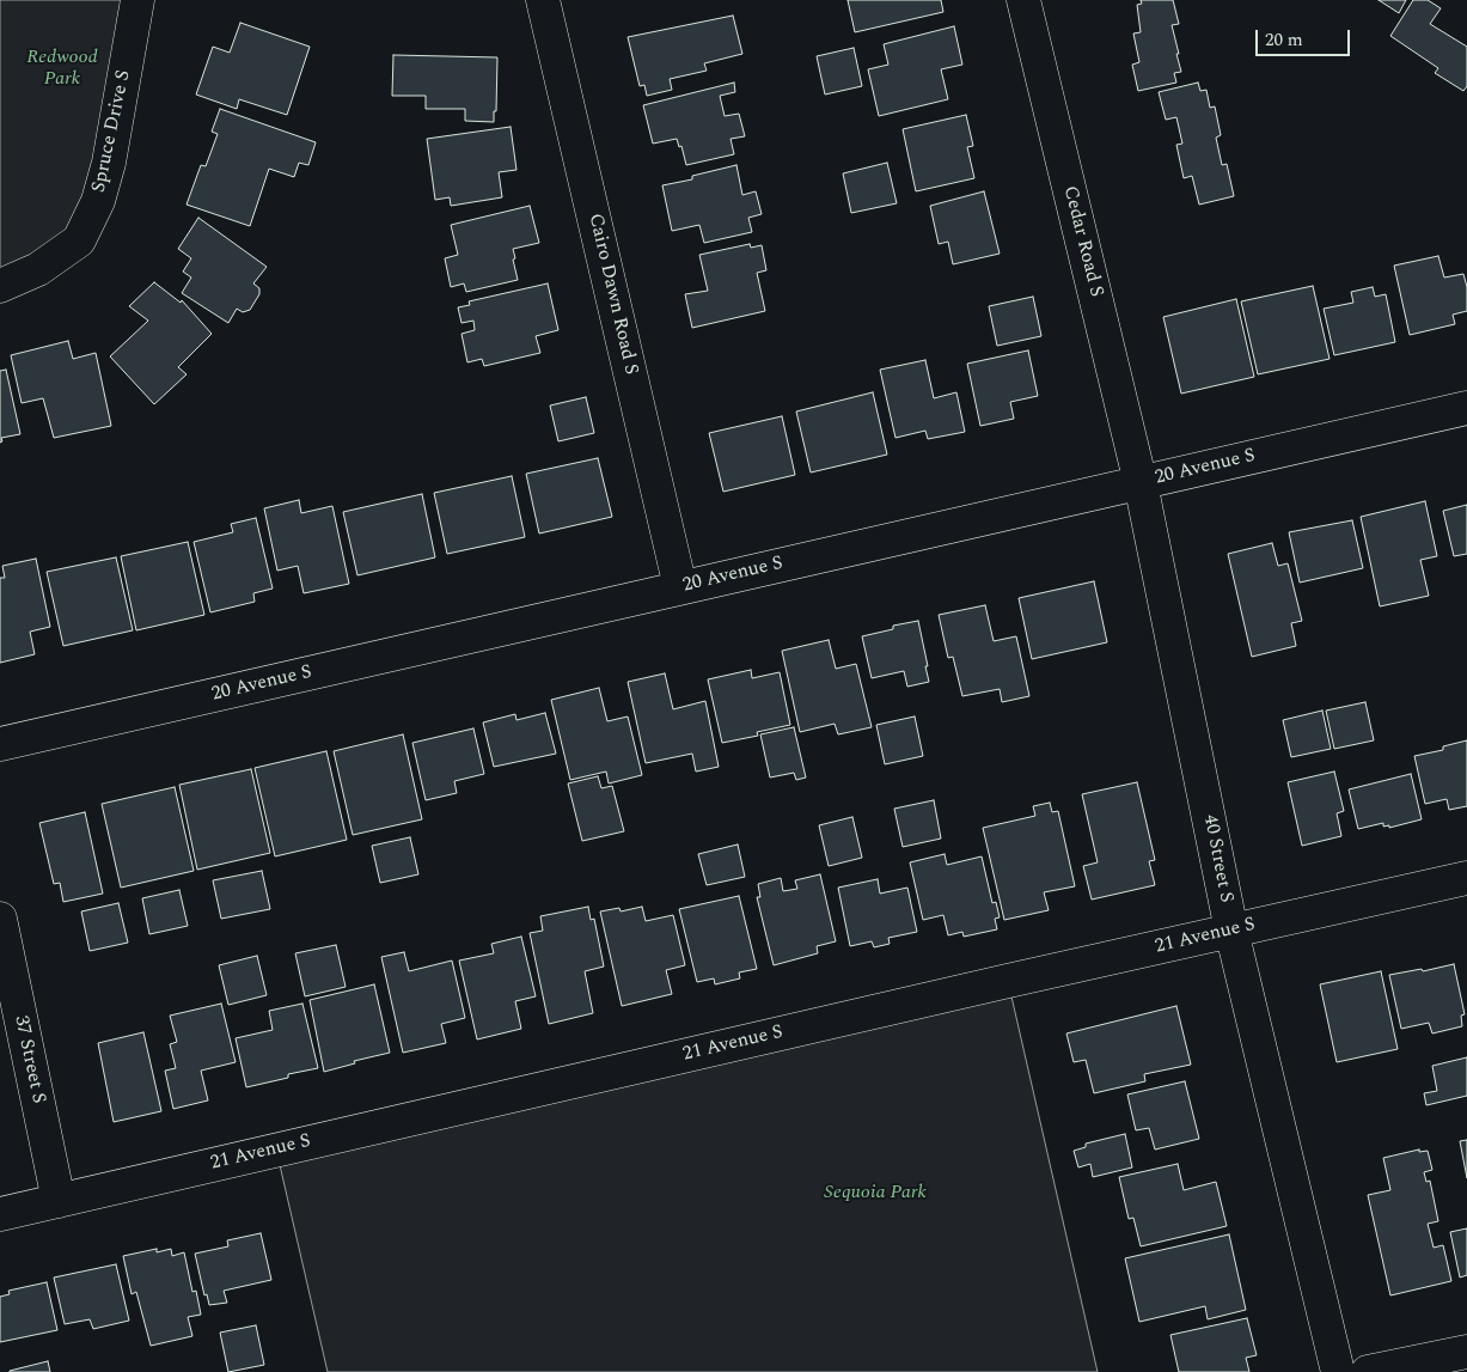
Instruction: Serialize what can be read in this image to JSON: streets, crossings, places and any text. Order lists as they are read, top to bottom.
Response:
{
  "streets": {
    "street": [
      "Spruce Drive S",
      "Cedar Road S",
      "Cairo Dawn Road S",
      "20 Avenue S",
      "40 Street S",
      "21 Avenue S",
      "37 Street S"
    ]
  },
  "crossings": [
    ["Cedar Road S", "20 Avenue S"],
    ["Cedar Road S", "40 Street S"],
    ["Cairo Dawn Road S", "20 Avenue S"],
    ["20 Avenue S", "40 Street S"],
    ["40 Street S", "21 Avenue S"],
    ["21 Avenue S", "37 Street S"]
  ],
  "parks": ["Redwood Park", "Sequoia Park"],
  "scale_bar": "20 m"
}
